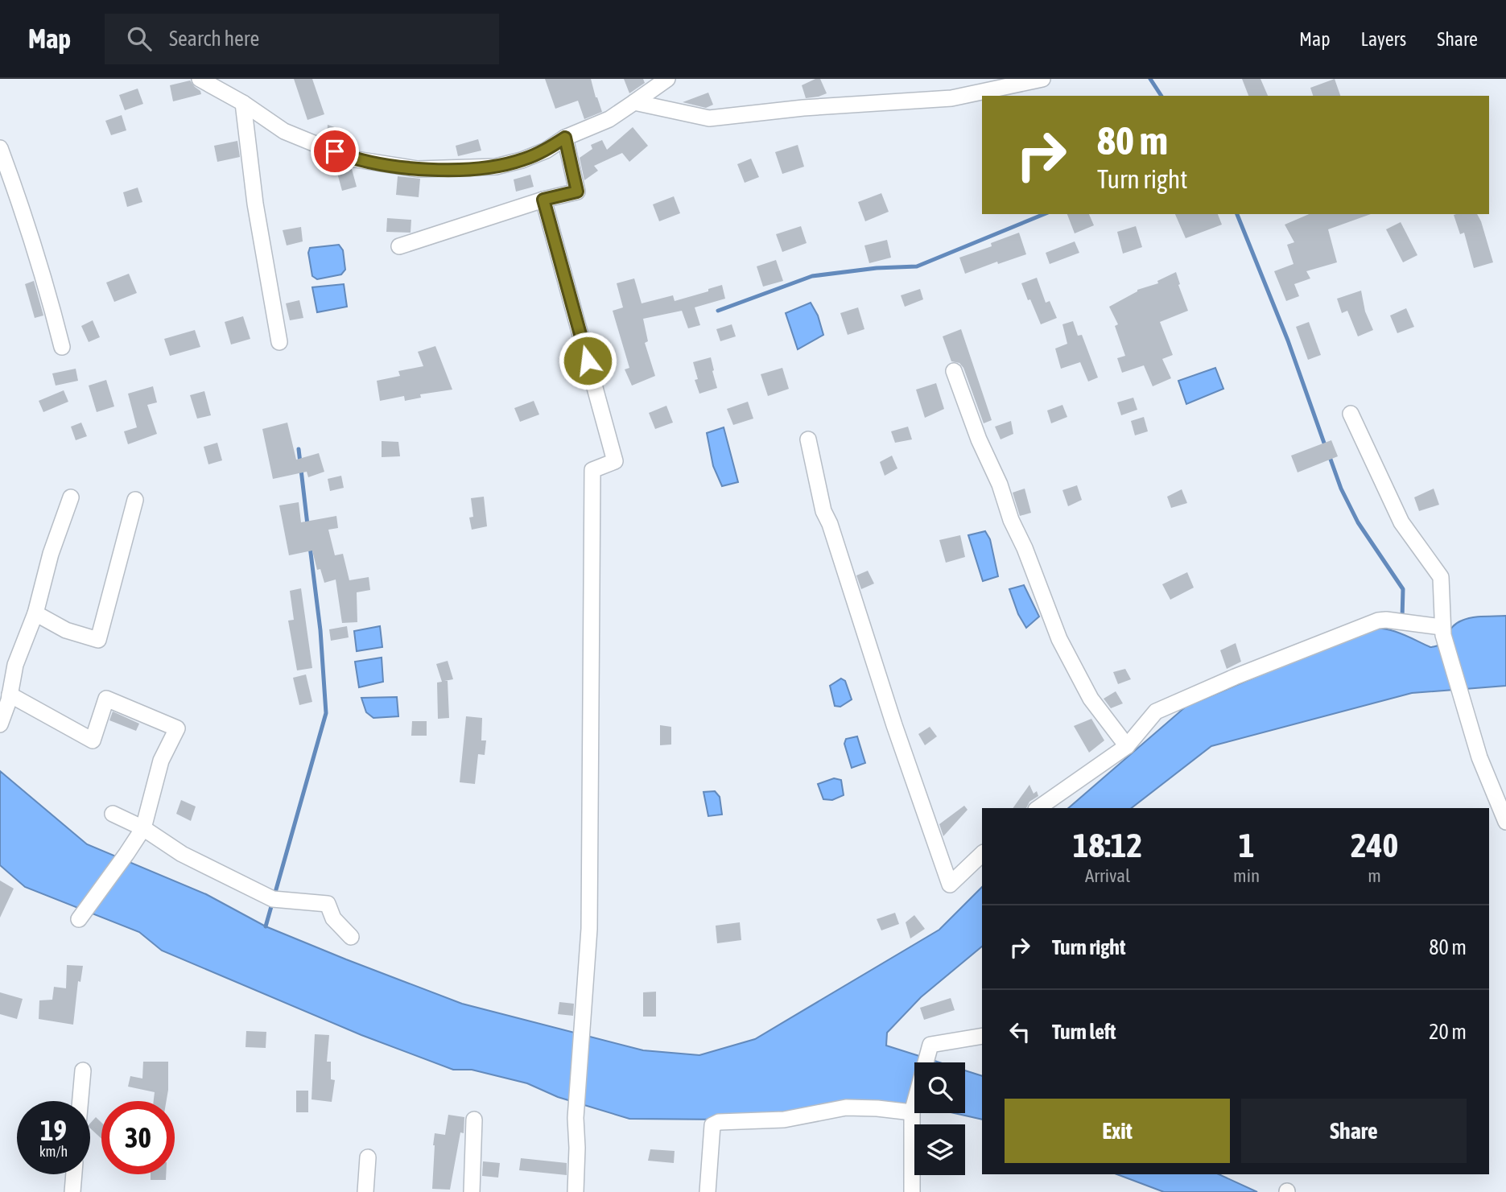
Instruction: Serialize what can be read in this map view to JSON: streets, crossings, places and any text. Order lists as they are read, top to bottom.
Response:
{
  "page": {
    "header": "Map",
    "search": "Search here",
    "nav": ["Map", "Layers", "Share"],
    "turn": ["80 m", "Turn right"],
    "eta": [
      "18:12",
      "Arrival",
      "1",
      "min",
      "240",
      "m"
    ],
    "list": [
      {
        "name": "Turn right",
        "value": "80 m"
      },
      {
        "name": "Turn left",
        "value": "20 m"
      }
    ],
    "buttons": ["Exit", "Share"],
    "speed": "19 km/h",
    "limit": "30"
  }
}
